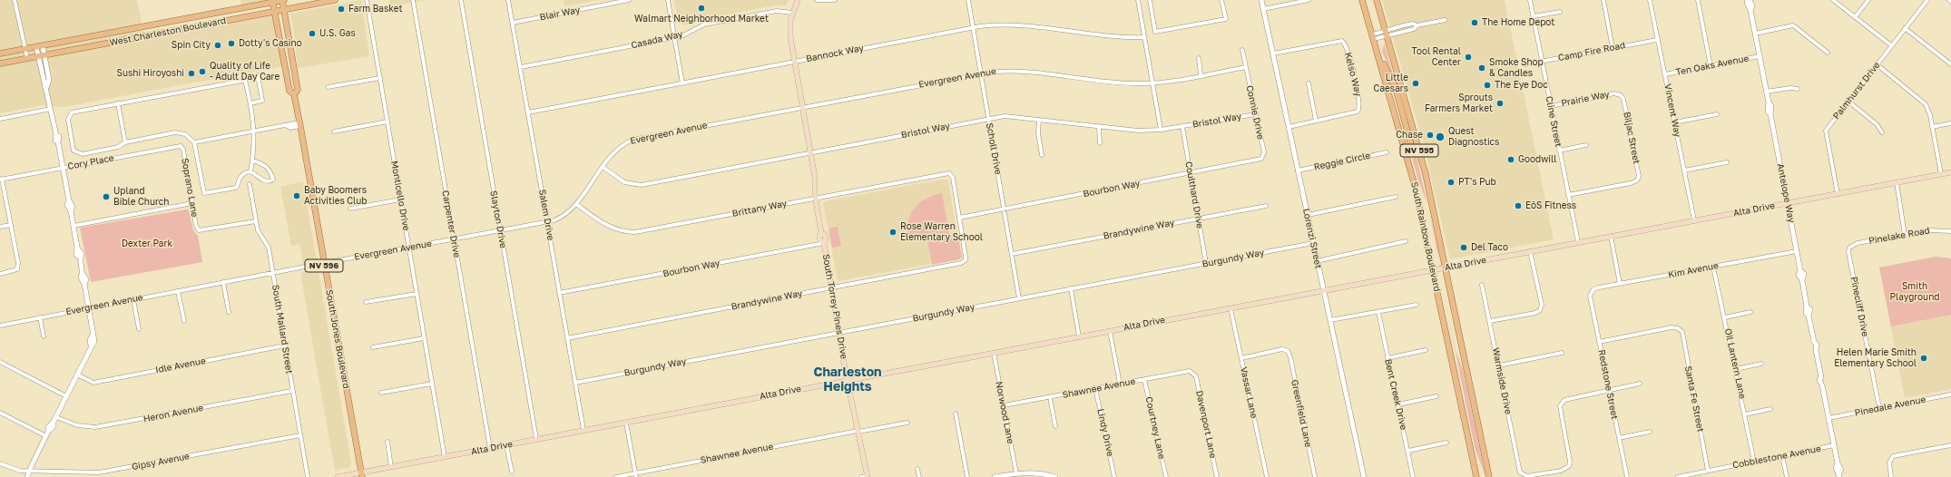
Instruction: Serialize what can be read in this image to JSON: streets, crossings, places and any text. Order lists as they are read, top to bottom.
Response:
{
  "streets": {
    "main road": [
      "West Charleston Boulevard",
      "NV 595",
      "Alta Drive",
      "South Rainbow Boulevard",
      "NV 596",
      "South Torrey Pines Drive",
      "South Jones Boulevard"
    ],
    "street": [
      "Blair Way",
      "Casada Way",
      "Camp Fire Road",
      "Bannock Way",
      "Ten Oaks Avenue",
      "Kelso Way",
      "Evergreen Avenue",
      "Palmhurst Drive",
      "Prairie Way",
      "Vincent Way",
      "Connie Drive",
      "Bristol Way",
      "Cline Street",
      "Biljac Street",
      "Scholl Drive",
      "Reggie Circle",
      "Cory Place",
      "Soprano Lane",
      "Bourbon Way",
      "Antelope Way",
      "Coulthard Drive",
      "Monticello Drive",
      "Brittany Way",
      "Salem Drive",
      "Slayton Drive",
      "Carpenter Drive",
      "Brandywine Way",
      "Pinelake Road",
      "Lorenzi Street",
      "Burgundy Way",
      "Kim Avenue",
      "Pinecliff Drive",
      "South Mallard Street",
      "Oil Lantern Lane",
      "Idle Avenue",
      "Warmside Drive",
      "Redstone Street",
      "Shawnee Avenue",
      "Vassar Lane",
      "Bent Creek Drive",
      "Santa Fe Street",
      "Pinedale Avenue",
      "Norwood Lane",
      "Heron Avenue",
      "Greenfield Lane",
      "Davenport Lane",
      "Courtney Lane",
      "Lindy Drive",
      "Cobblestone Avenue",
      "Gipsy Avenue"
    ]
  },
  "crossings": [
    ["Blair Way", "Salem Drive"],
    ["West Charleston Boulevard", "South Jones Boulevard"],
    ["Casada Way", "Salem Drive"],
    ["Casada Way", "South Torrey Pines Drive"],
    ["Camp Fire Road", "Vincent Way"],
    ["Camp Fire Road", "Cline Street"],
    ["Bannock Way", "Scholl Drive"],
    ["Bannock Way", "Salem Drive"],
    ["Bannock Way", "South Torrey Pines Drive"],
    ["Ten Oaks Avenue", "Vincent Way"],
    ["Ten Oaks Avenue", "Antelope Way"],
    ["Kelso Way", "Lorenzi Street"],
    ["Evergreen Avenue", "Connie Drive"],
    ["Evergreen Avenue", "Bristol Way"],
    ["Evergreen Avenue", "Scholl Drive"],
    ["Evergreen Avenue", "Monticello Drive"],
    ["Evergreen Avenue", "Brittany Way"],
    ["Evergreen Avenue", "Salem Drive"],
    ["Evergreen Avenue", "Slayton Drive"],
    ["Evergreen Avenue", "Carpenter Drive"],
    ["Evergreen Avenue", "South Torrey Pines Drive"],
    ["Evergreen Avenue", "South Mallard Street"],
    ["Evergreen Avenue", "South Jones Boulevard"],
    ["Palmhurst Drive", "Alta Drive"],
    ["Prairie Way", "Cline Street"],
    ["Prairie Way", "Biljac Street"],
    ["Vincent Way", "Alta Drive"],
    ["Connie Drive", "Bristol Way"],
    ["Connie Drive", "Bourbon Way"],
    ["Bristol Way", "Scholl Drive"],
    ["Bristol Way", "Coulthard Drive"],
    ["Bristol Way", "South Torrey Pines Drive"],
    ["Cline Street", "Biljac Street"],
    ["Cline Street", "Alta Drive"],
    ["Scholl Drive", "Bourbon Way"],
    ["Scholl Drive", "Brandywine Way"],
    ["Scholl Drive", "Burgundy Way"],
    ["Reggie Circle", "Lorenzi Street"],
    ["Cory Place", "Soprano Lane"],
    ["Soprano Lane", "South Mallard Street"],
    ["Bourbon Way", "Coulthard Drive"],
    ["Bourbon Way", "Brittany Way"],
    ["Bourbon Way", "Salem Drive"],
    ["Bourbon Way", "Brandywine Way"],
    ["Bourbon Way", "South Torrey Pines Drive"],
    ["Antelope Way", "Alta Drive"],
    ["Antelope Way", "Kim Avenue"],
    ["Antelope Way", "Pinedale Avenue"],
    ["Antelope Way", "Cobblestone Avenue"],
    ["Coulthard Drive", "Brandywine Way"],
    ["Coulthard Drive", "Burgundy Way"],
    ["Monticello Drive", "Alta Drive"],
    ["Brittany Way", "Brandywine Way"],
    ["Brittany Way", "South Torrey Pines Drive"],
    ["Alta Drive", "Salem Drive"],
    ["Alta Drive", "Slayton Drive"],
    ["Alta Drive", "Carpenter Drive"],
    ["Alta Drive", "South Rainbow Boulevard"],
    ["Alta Drive", "Lorenzi Street"],
    ["Alta Drive", "South Torrey Pines Drive"],
    ["Alta Drive", "South Jones Boulevard"],
    ["Alta Drive", "Vassar Lane"],
    ["Alta Drive", "Norwood Lane"],
    ["Salem Drive", "Brandywine Way"],
    ["Salem Drive", "Burgundy Way"],
    ["Brandywine Way", "South Torrey Pines Drive"],
    ["Pinelake Road", "Pinecliff Drive"],
    ["Lorenzi Street", "Burgundy Way"],
    ["Burgundy Way", "South Torrey Pines Drive"],
    ["Kim Avenue", "Oil Lantern Lane"],
    ["Kim Avenue", "Redstone Street"],
    ["South Torrey Pines Drive", "Shawnee Avenue"],
    ["Pinecliff Drive", "Pinedale Avenue"],
    ["South Mallard Street", "Idle Avenue"],
    ["South Mallard Street", "Heron Avenue"],
    ["South Mallard Street", "Gipsy Avenue"],
    ["Oil Lantern Lane", "Cobblestone Avenue"],
    ["Warmside Drive", "Redstone Street"],
    ["Redstone Street", "Santa Fe Street"],
    ["Shawnee Avenue", "Norwood Lane"],
    ["Shawnee Avenue", "Davenport Lane"],
    ["Shawnee Avenue", "Courtney Lane"],
    ["Shawnee Avenue", "Lindy Drive"],
    ["Vassar Lane", "Greenfield Lane"],
    ["Santa Fe Street", "Cobblestone Avenue"]
  ],
  "districts": ["Charleston Heights"],
  "parks": ["Dexter Park", "Smith Playground"],
  "places": [
    "Walmart Neighborhood Market",
    "Farm Basket",
    "The Home Depot",
    "U.S. Gas",
    "Dotty's Casino",
    "Spin City",
    "Tool Rental Center",
    "Smoke Shop & Candles",
    "Quality of Life - Adult Day Care",
    "Sushi Hiroyoshi",
    "Little Caesars",
    "The Eye Doc",
    "Sprouts Farmers Market",
    "Chase",
    "Quest Diagnostics",
    "Goodwill",
    "PT's Pub",
    "Baby Boomers Activities Club",
    "Upland Bible Church",
    "EōS Fitness",
    "Rose Warren Elementary School",
    "Del Taco",
    "Helen Marie Smith Elementary School"
  ]
}
